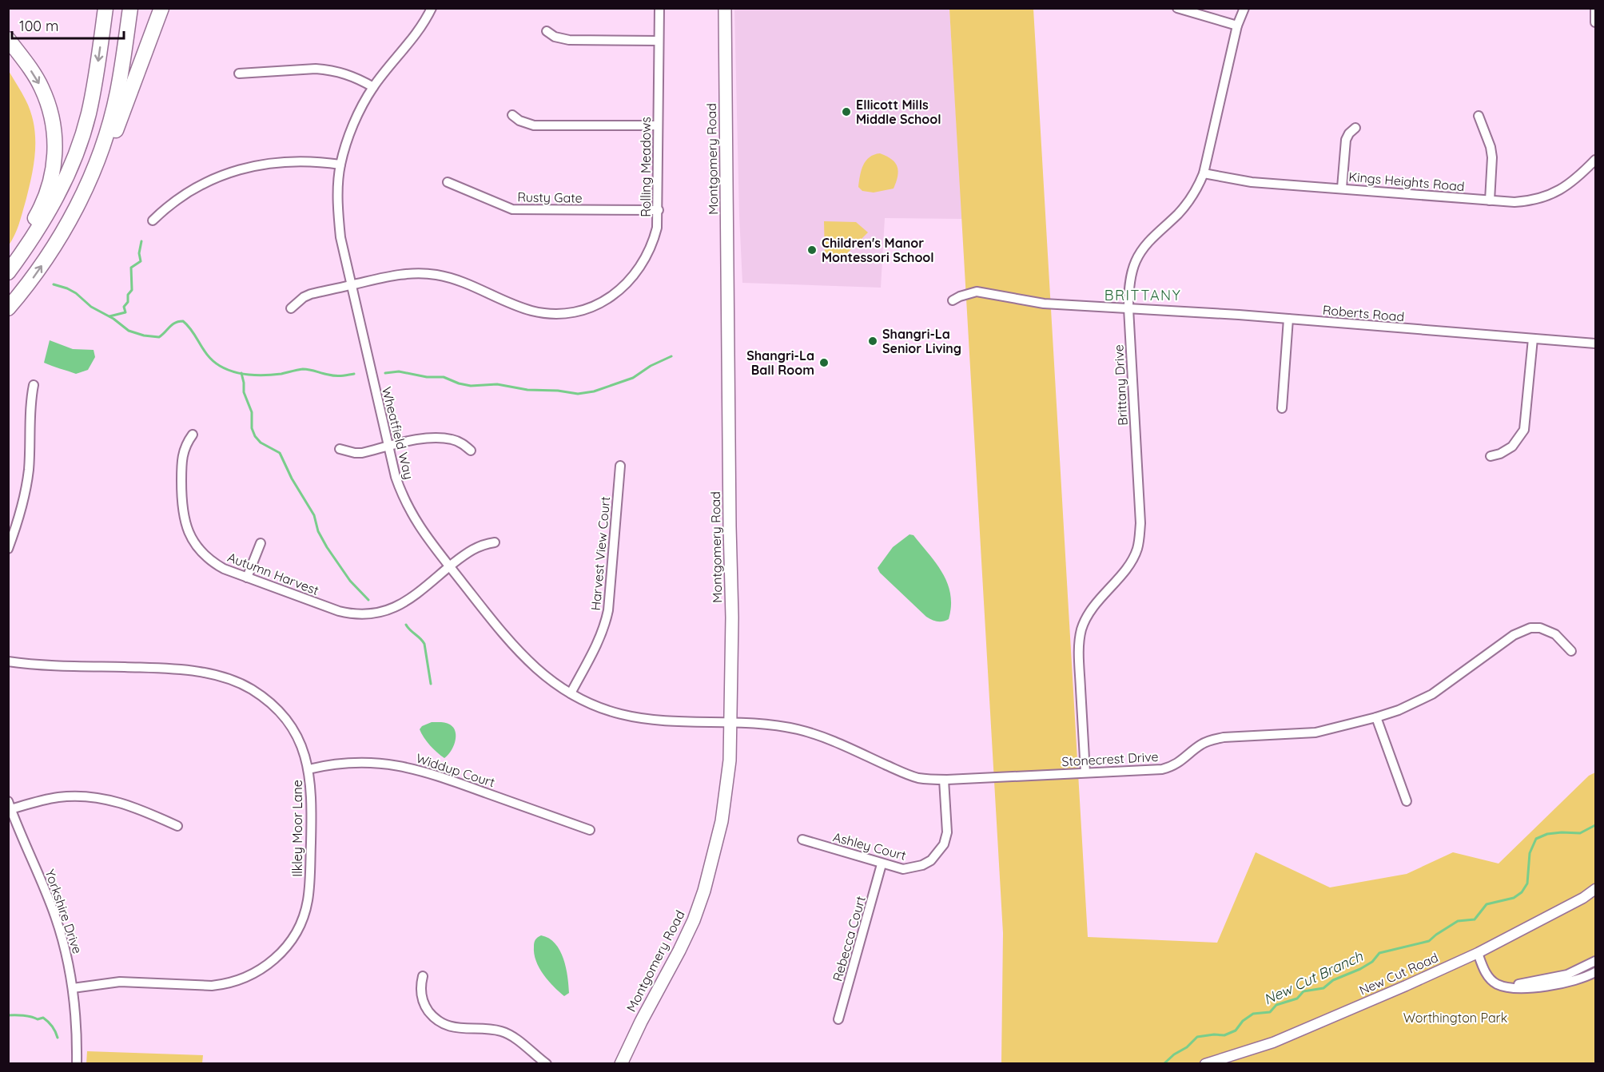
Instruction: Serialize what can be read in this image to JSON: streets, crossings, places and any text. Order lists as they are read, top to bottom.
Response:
{
  "streets": {
    "main road": ["Montgomery Road"],
    "street": [
      "Rolling Meadows",
      "Kings Heights Road",
      "Rusty Gate",
      "Roberts Road",
      "Brittany Drive",
      "Wheatfield Way",
      "Harvest View Court",
      "Autumn Harvest",
      "Stonecrest Drive",
      "Widdup Court",
      "Ilkley Moor Lane",
      "Ashley Court",
      "Yorkshire Drive",
      "Rebecca Court",
      "New Cut Road"
    ]
  },
  "crossings": [
    ["Montgomery Road", "Wheatfield Way"],
    ["Montgomery Road", "Stonecrest Drive"],
    ["Rolling Meadows", "Rusty Gate"],
    ["Rolling Meadows", "Wheatfield Way"],
    ["Kings Heights Road", "Brittany Drive"],
    ["Roberts Road", "Brittany Drive"],
    ["Brittany Drive", "Stonecrest Drive"],
    ["Wheatfield Way", "Harvest View Court"],
    ["Wheatfield Way", "Autumn Harvest"],
    ["Wheatfield Way", "Stonecrest Drive"],
    ["Stonecrest Drive", "Ashley Court"],
    ["Widdup Court", "Ilkley Moor Lane"],
    ["Ilkley Moor Lane", "Yorkshire Drive"],
    ["Ashley Court", "Rebecca Court"]
  ],
  "districts": ["BRITTANY"],
  "water": ["New Cut Branch"],
  "parks": ["Worthington Park"],
  "places": [
    "Ellicott Mills Middle School",
    "Children's Manor Montessori School",
    "Shangri-La Senior Living",
    "Shangri-La Ball Room"
  ],
  "scale_bar": "100 m"
}
